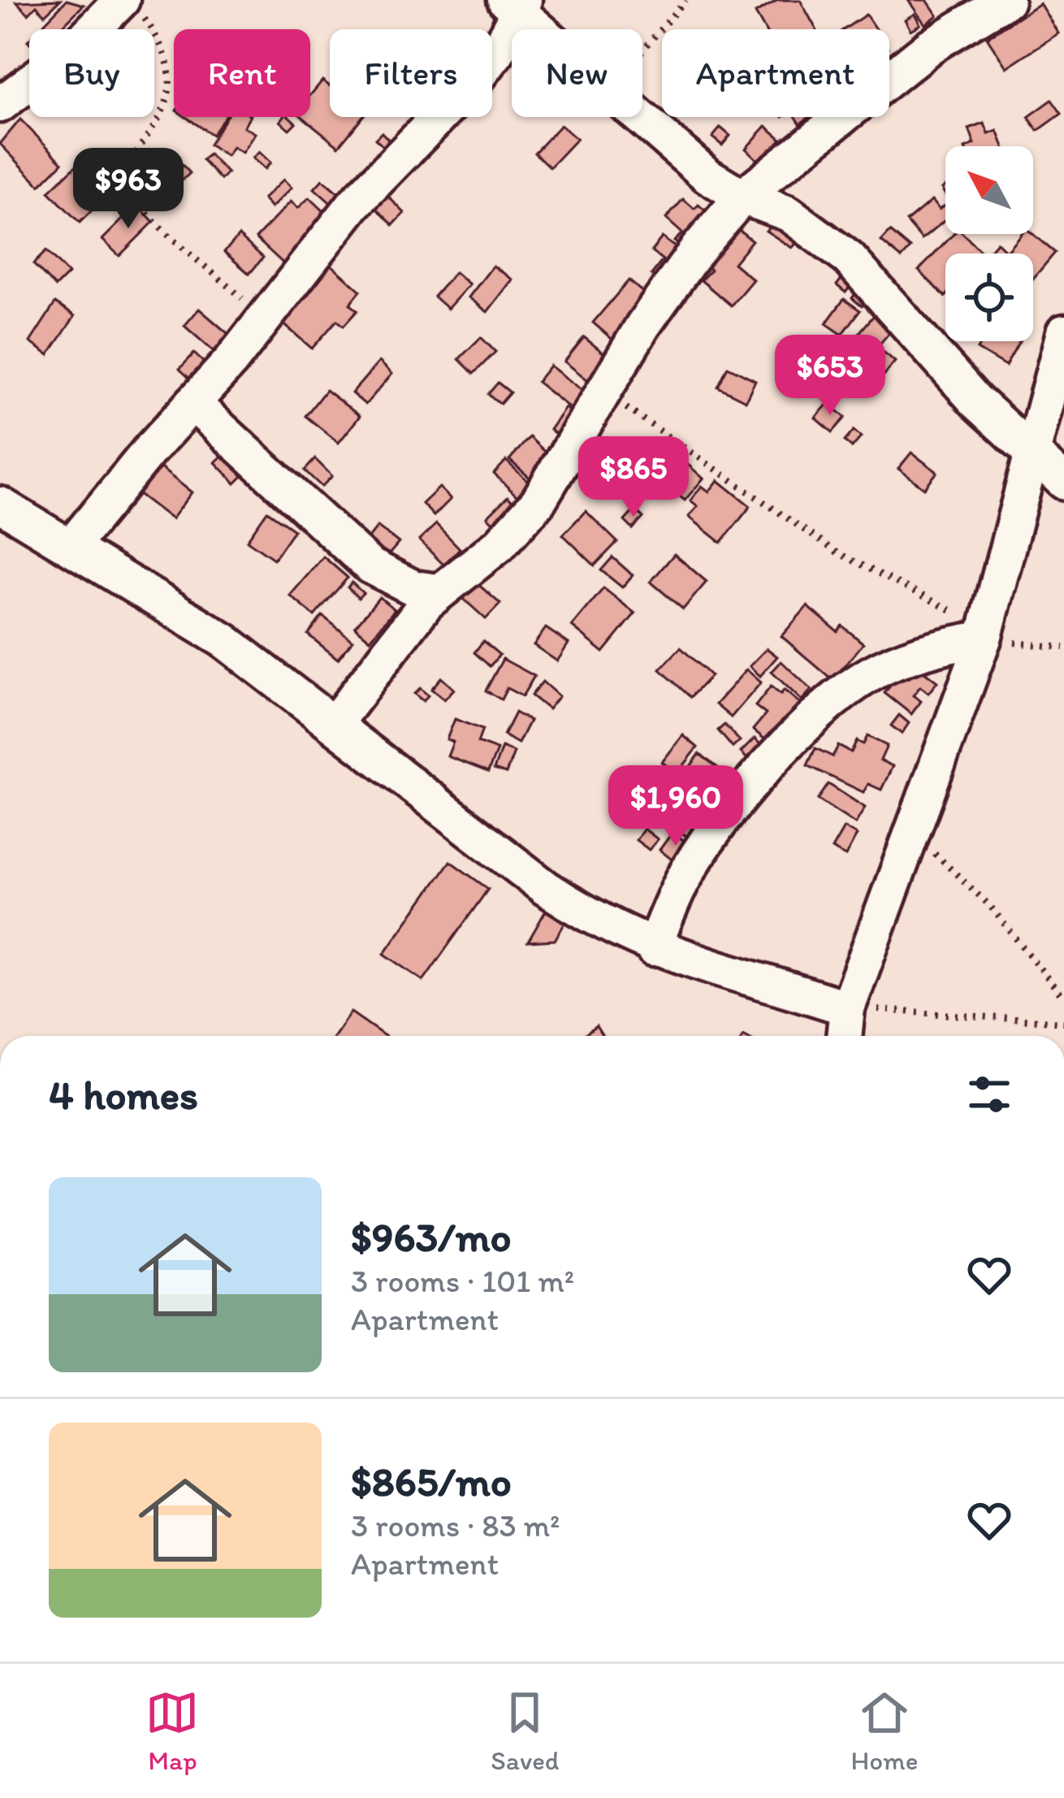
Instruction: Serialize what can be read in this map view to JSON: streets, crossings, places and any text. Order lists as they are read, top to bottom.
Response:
{
  "north": "top left",
  "page": {
    "chip": [
      "Buy",
      "Rent",
      "Filters",
      "New",
      "Apartment"
    ],
    "price": [
      "$963",
      "$653",
      "$865",
      "$1,960"
    ],
    "heading": "4 homes",
    "list": [
      {
        "name": "$963/mo",
        "note": "3 rooms · 101 m² · Apartment"
      },
      {
        "name": "$865/mo",
        "note": "3 rooms · 83 m² · Apartment"
      }
    ],
    "tabs": ["Map", "Saved", "Home"]
  }
}
